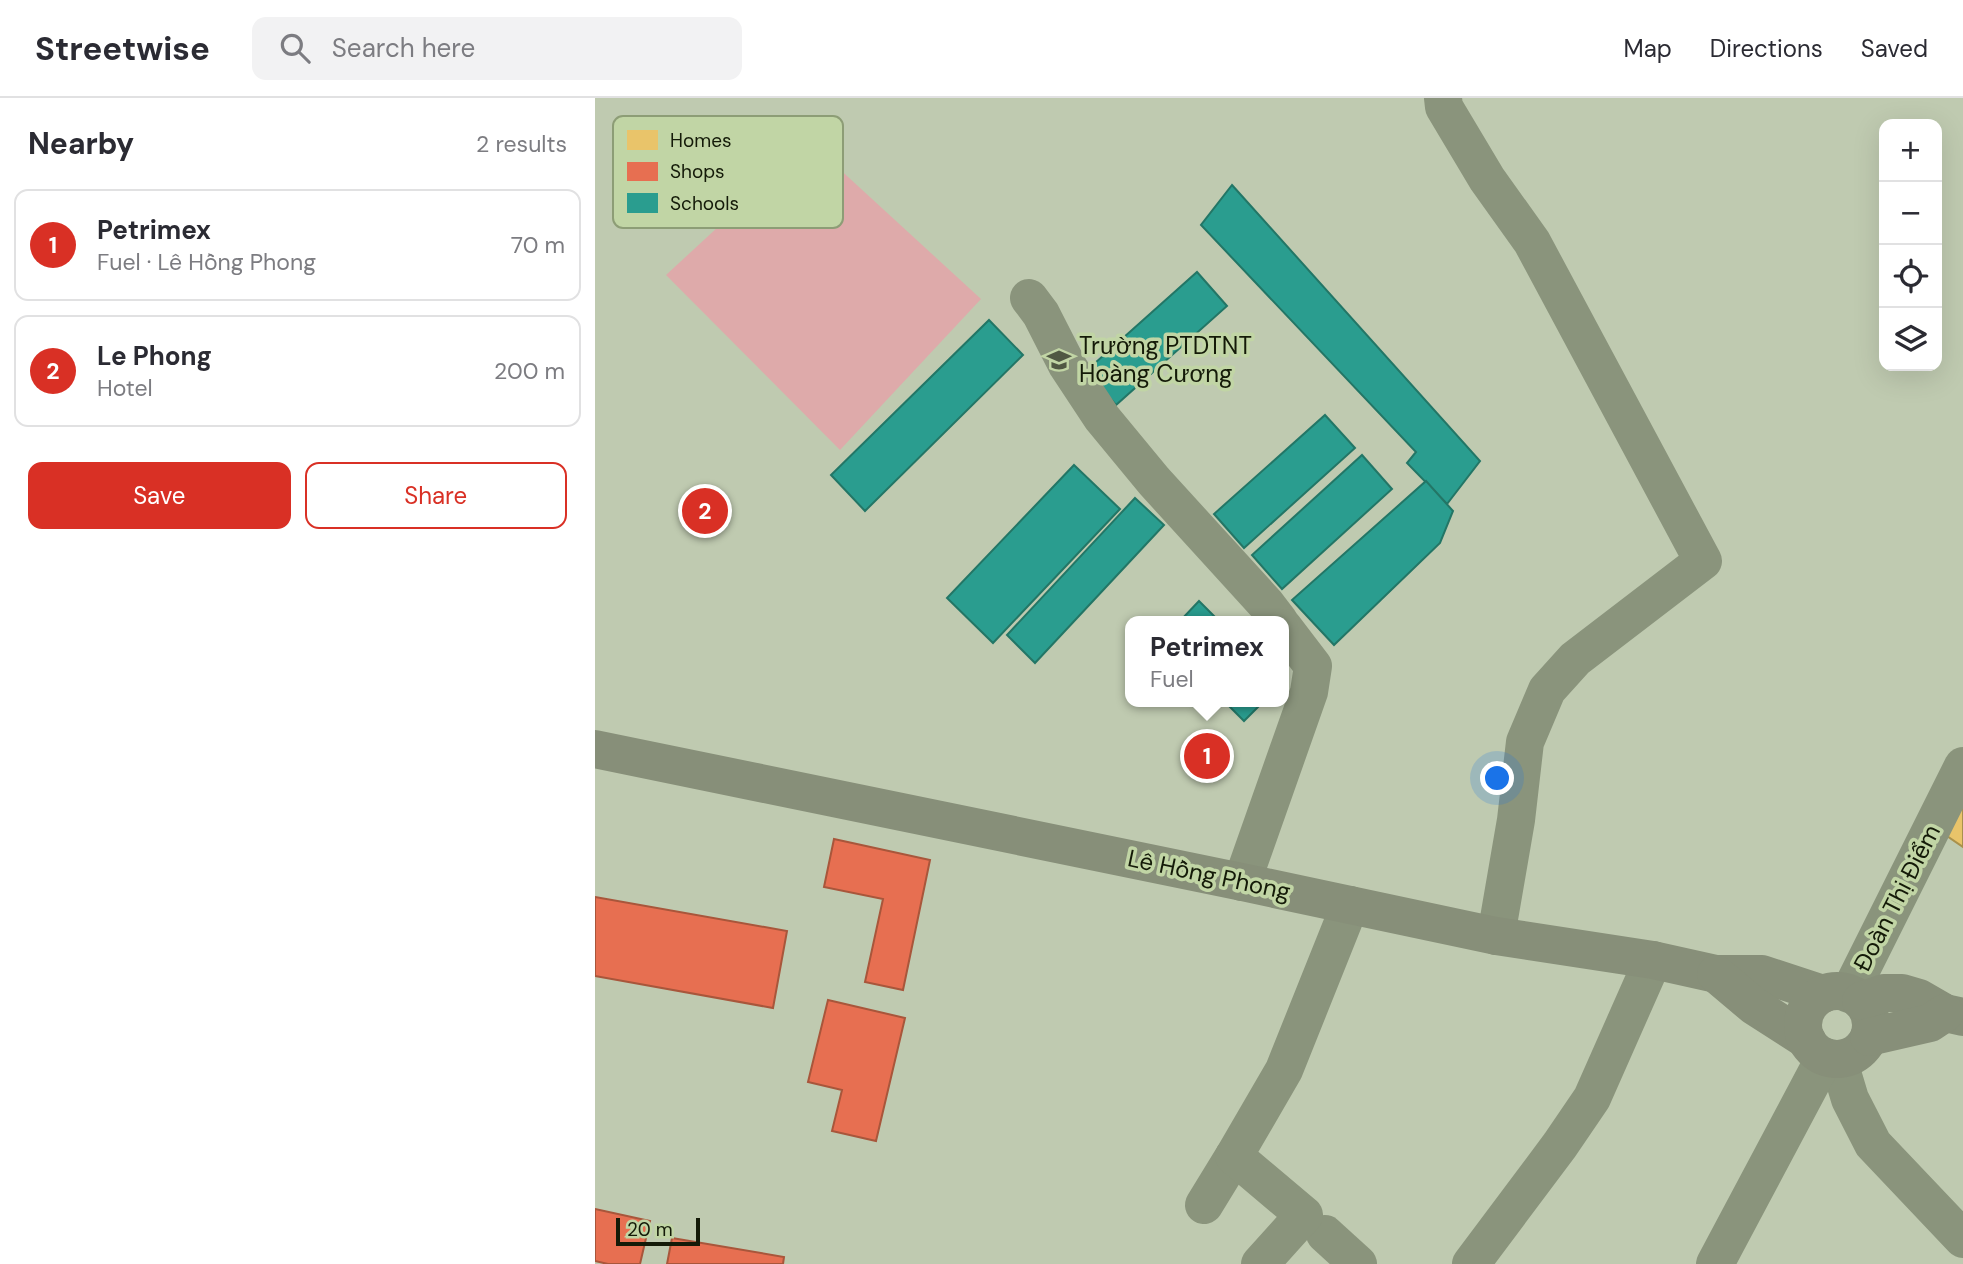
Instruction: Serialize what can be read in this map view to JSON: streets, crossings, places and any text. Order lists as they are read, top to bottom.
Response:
{
  "streets": {
    "main road": ["Lê Hồng Phong"],
    "street": ["Đoàn Thị Điểm"]
  },
  "crossings": [
    ["Lê Hồng Phong", "Đoàn Thị Điểm"]
  ],
  "places": {
    "school or university": ["Trường PTDTNT Hoàng Cương"]
  },
  "legend": ["Homes", "Shops", "Schools"],
  "scale_bar": "20 m",
  "page": {
    "header": "Streetwise",
    "search": "Search here",
    "nav": ["Map", "Directions", "Saved"],
    "heading": ["Nearby", "2 results"],
    "map_buttons": ["+", "−"],
    "list": [
      {
        "mark": "1",
        "name": "Petrimex",
        "note": "Fuel · Lê Hồng Phong",
        "value": "70 m"
      },
      {
        "mark": "2",
        "name": "Le Phong",
        "note": "Hotel",
        "value": "200 m"
      }
    ],
    "buttons": ["Save", "Share"],
    "pins": ["2", "1"],
    "popup": ["Petrimex", "Fuel"],
    "scale": "20 m"
  }
}
